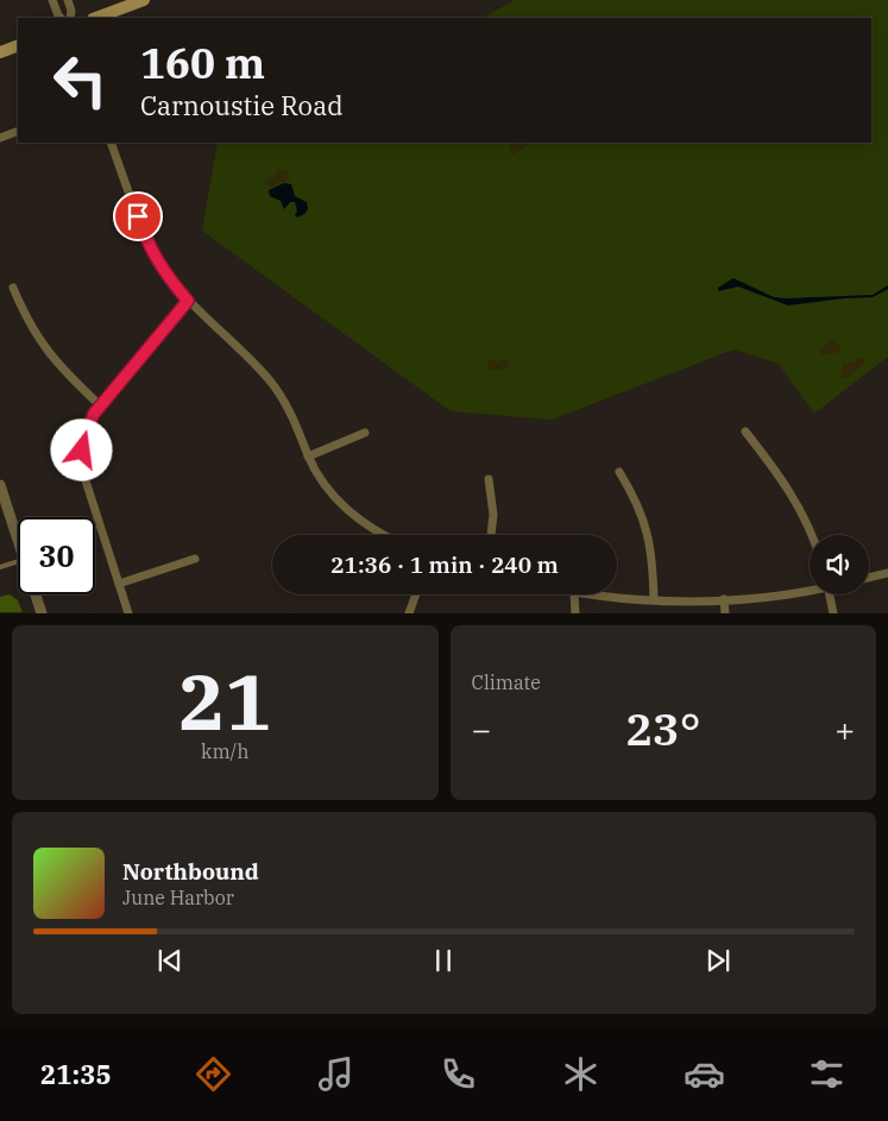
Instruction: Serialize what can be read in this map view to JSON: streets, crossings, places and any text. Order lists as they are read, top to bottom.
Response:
{
  "page": {
    "turn": ["160 m", "Carnoustie Road"],
    "limit": "30",
    "trip": "21:36 · 1 min · 240 m",
    "tile": [
      ["21", "km/h"],
      "Climate"
    ],
    "heat": ["−", "23°", "+"],
    "song": ["Northbound", "June Harbor"],
    "tabs": "21:35"
  }
}
